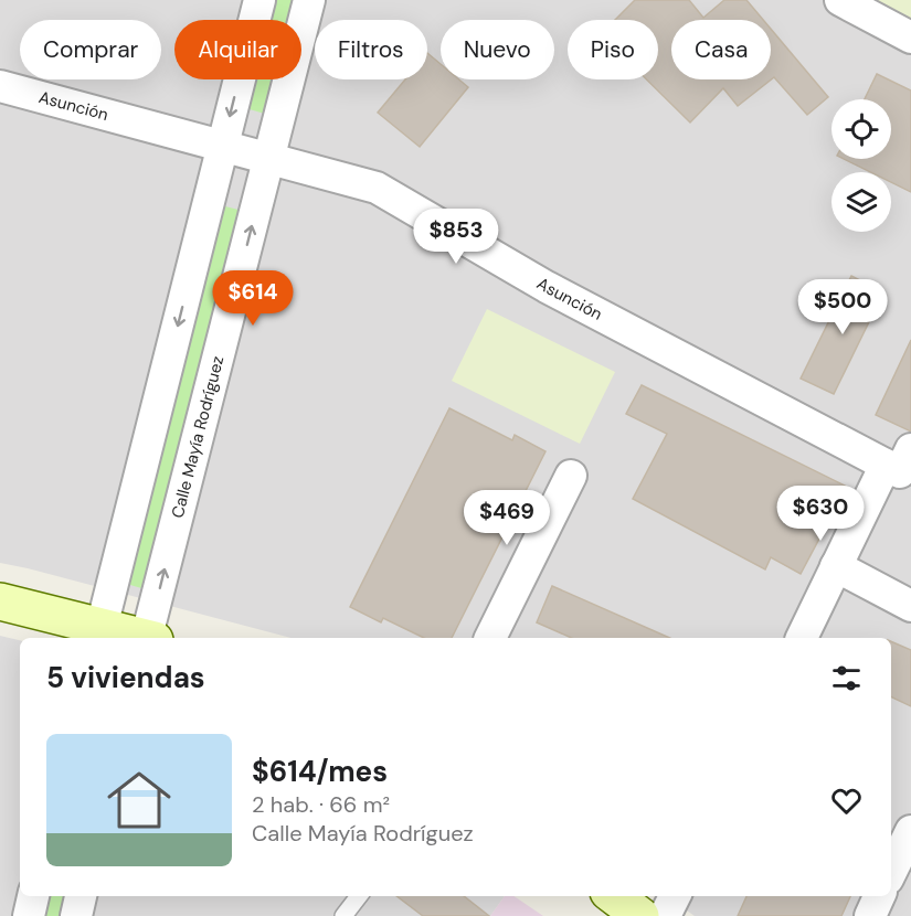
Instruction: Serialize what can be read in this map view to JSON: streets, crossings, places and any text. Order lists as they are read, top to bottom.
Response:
{
  "streets": {
    "street": ["Asunción", "Calle Mayía Rodríguez"]
  },
  "crossings": [
    ["Asunción", "Calle Mayía Rodríguez"]
  ],
  "page": {
    "chip": [
      "Comprar",
      "Alquilar",
      "Filtros",
      "Nuevo",
      "Piso",
      "Casa"
    ],
    "price": [
      "$853",
      "$614",
      "$500",
      "$630",
      "$469"
    ],
    "heading": "5 viviendas",
    "list": [
      {
        "name": "$614/mes",
        "note": "2 hab. · 66 m² · Calle Mayía Rodríguez"
      }
    ]
  }
}
